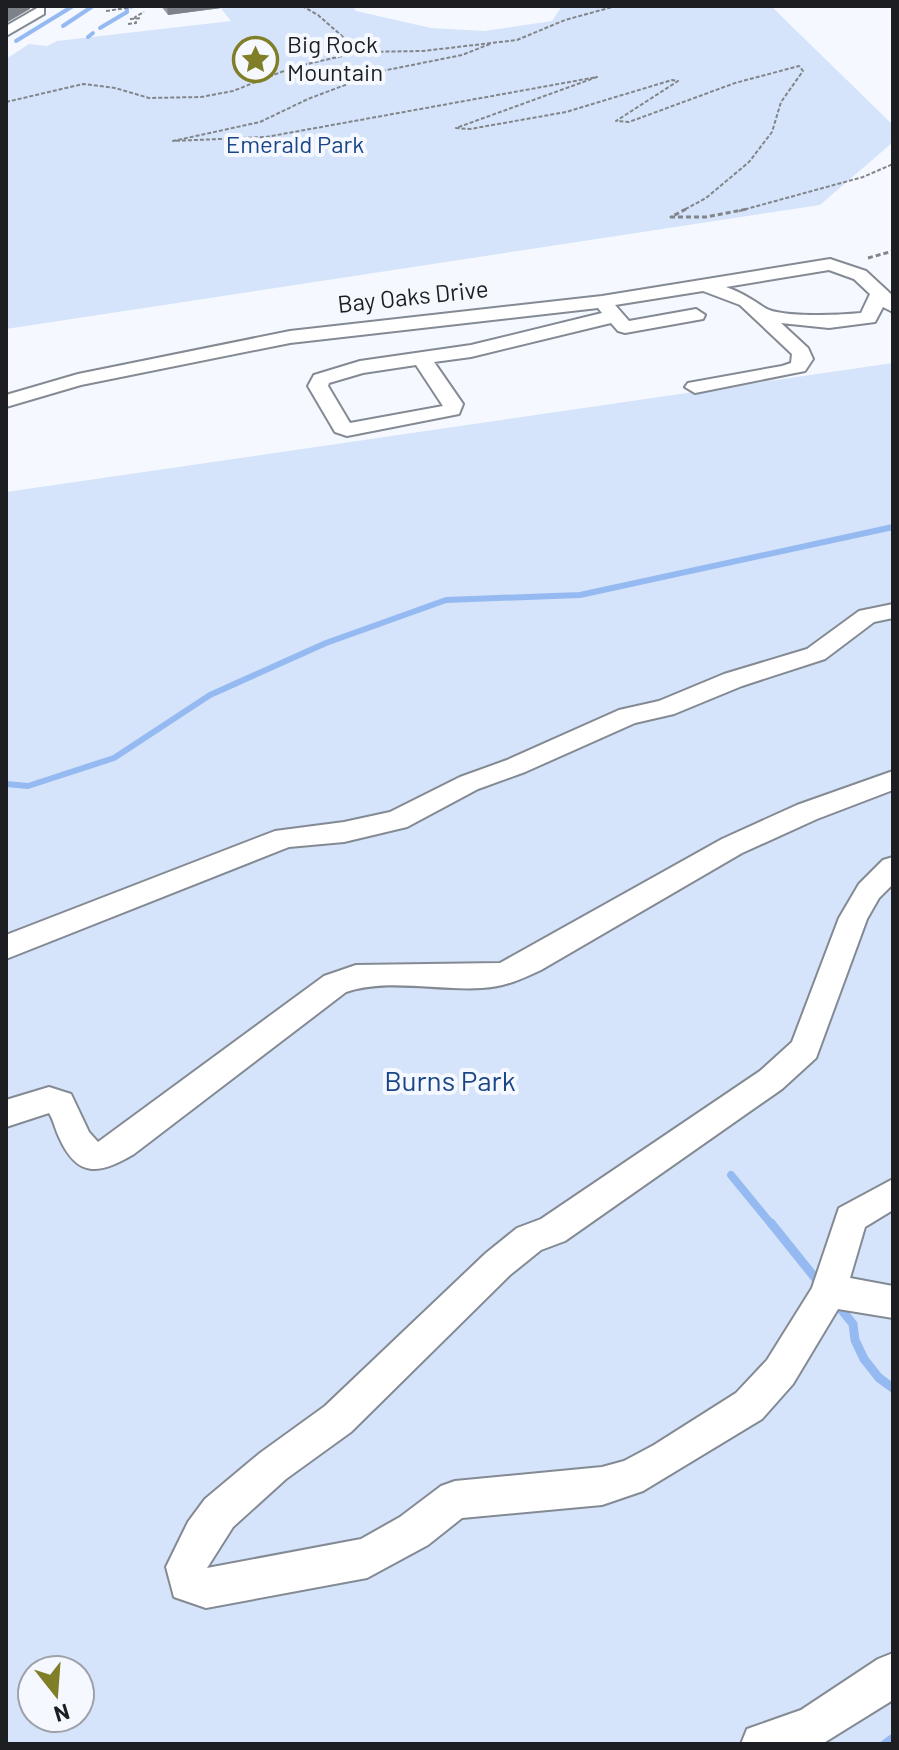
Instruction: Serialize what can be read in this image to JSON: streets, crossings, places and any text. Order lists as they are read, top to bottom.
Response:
{
  "streets": {
    "street": ["Bay Oaks Drive"]
  },
  "parks": ["Emerald Park", "Burns Park"],
  "places": {
    "place": ["Big Rock Mountain"]
  },
  "north": "bottom"
}
